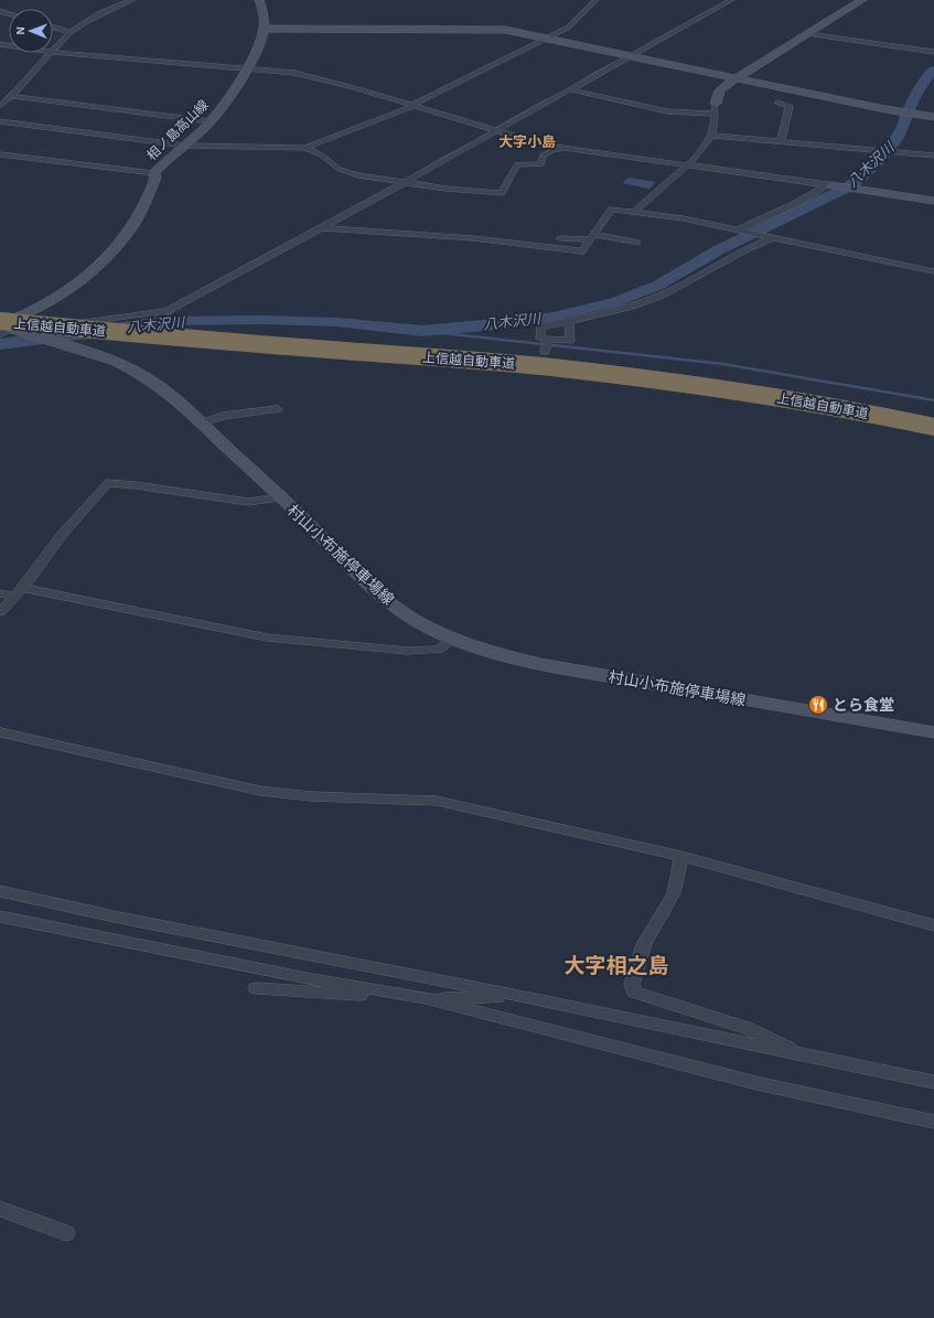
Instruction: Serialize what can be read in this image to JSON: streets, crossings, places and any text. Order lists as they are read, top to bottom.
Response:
{
  "streets": {
    "highway": ["上信越自動車道"],
    "main road": ["相ノ島高山線", "村山小布施停車場線"]
  },
  "crossings": [
    ["相ノ島高山線", "上信越自動車道"],
    ["相ノ島高山線", "村山小布施停車場線"],
    ["上信越自動車道", "村山小布施停車場線"]
  ],
  "districts": ["大字小島", "大字相之島"],
  "water": ["八木沢川"],
  "places": {
    "restaurant": ["とら食堂"]
  },
  "north": "left"
}
